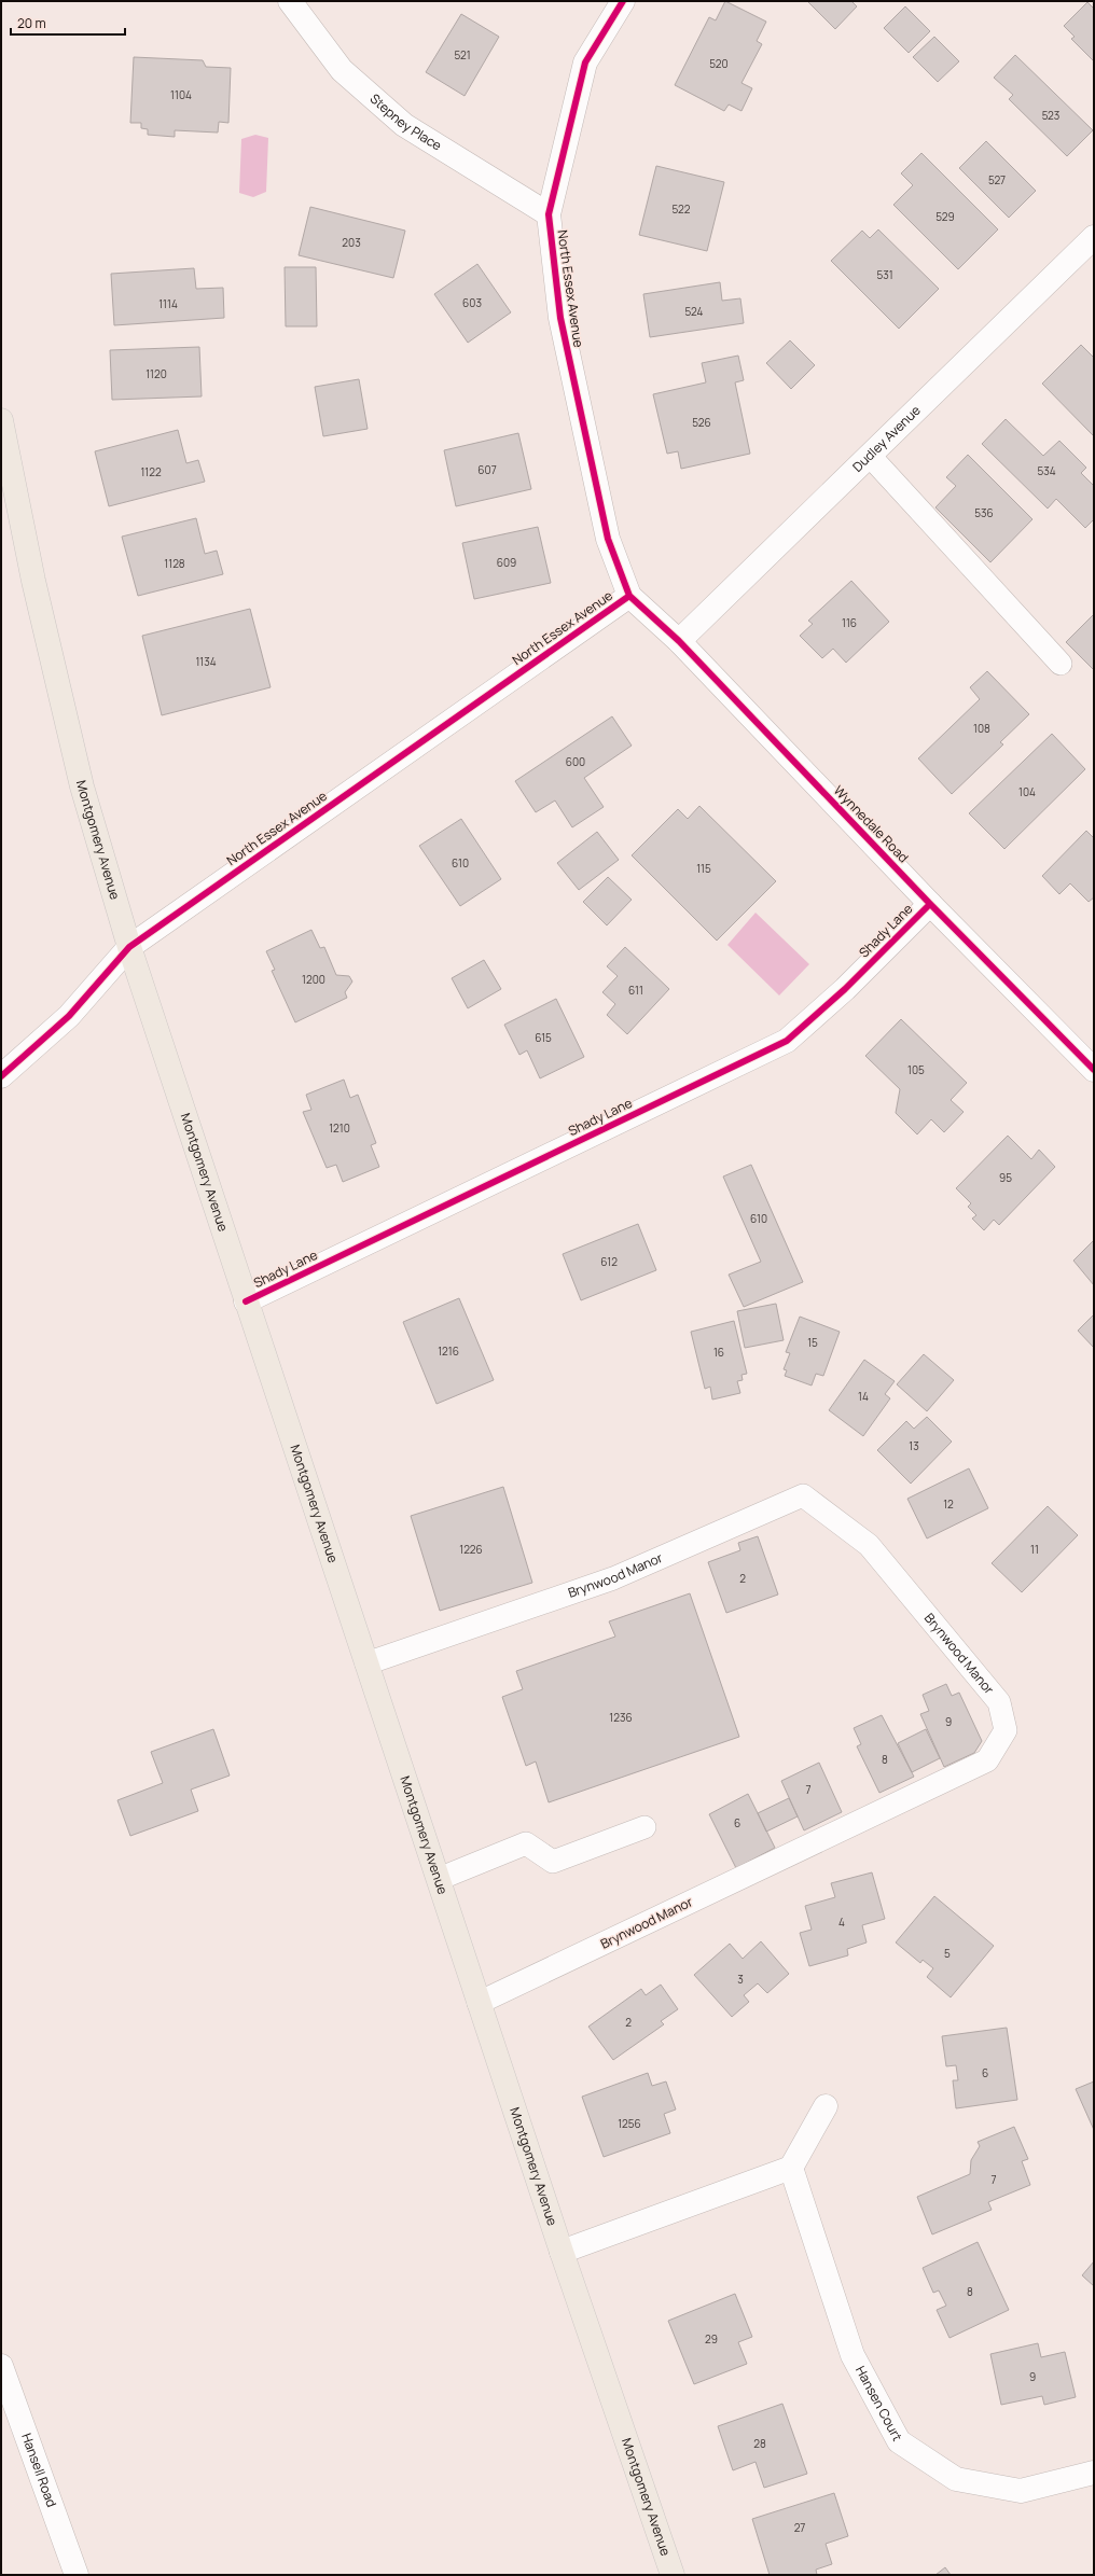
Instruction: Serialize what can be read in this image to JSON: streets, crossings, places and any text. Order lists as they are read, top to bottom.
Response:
{
  "streets": {
    "main road": ["Montgomery Avenue"],
    "street": [
      "Stepney Place",
      "North Essex Avenue",
      "Dudley Avenue",
      "Wynnedale Road",
      "Shady Lane",
      "Hansen Court",
      "Hansell Road"
    ],
    "lane": ["Brynwood Manor"]
  },
  "crossings": [
    ["Stepney Place", "North Essex Avenue"],
    ["North Essex Avenue", "Wynnedale Road"],
    ["North Essex Avenue", "Montgomery Avenue"],
    ["Dudley Avenue", "Wynnedale Road"],
    ["Wynnedale Road", "Shady Lane"],
    ["Montgomery Avenue", "Shady Lane"],
    ["Montgomery Avenue", "Brynwood Manor"]
  ],
  "house_numbers": [
    "521",
    "520",
    "1104",
    "523",
    "527",
    "522",
    "529",
    "203",
    "531",
    "603",
    "1114",
    "524",
    "1120",
    "526",
    "607",
    "534",
    "1122",
    "536",
    "609",
    "1128",
    "116",
    "1134",
    "108",
    "600",
    "104",
    "610",
    "115",
    "1200",
    "611",
    "615",
    "105",
    "1210",
    "95",
    "610",
    "612",
    "15",
    "1216",
    "16",
    "14",
    "13",
    "12",
    "1226",
    "11",
    "2",
    "1236",
    "9",
    "8",
    "7",
    "6",
    "4",
    "5",
    "3",
    "2",
    "6",
    "1256",
    "7",
    "8",
    "29",
    "9",
    "28",
    "27"
  ],
  "scale_bar": "20 m"
}
